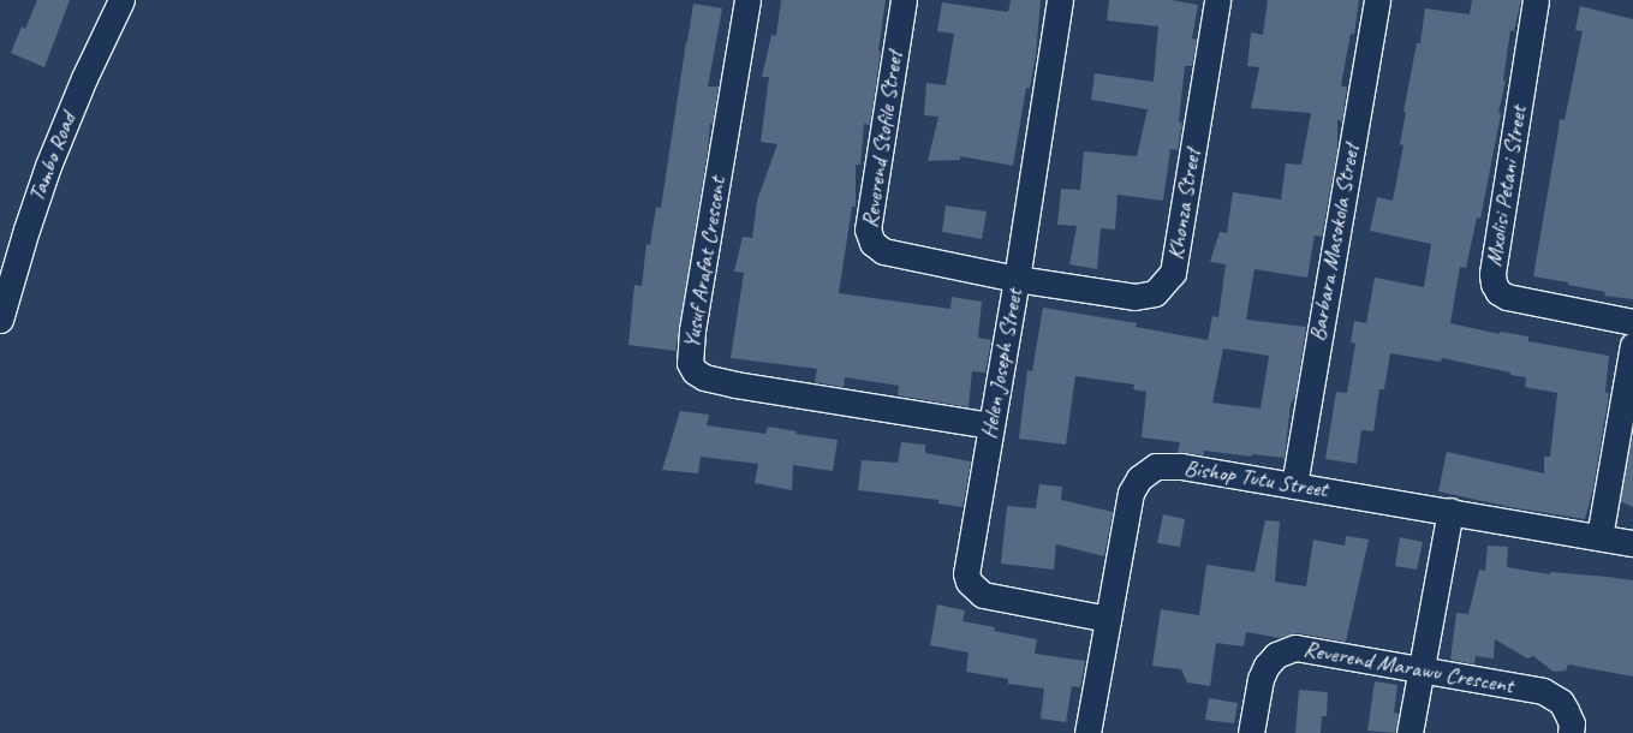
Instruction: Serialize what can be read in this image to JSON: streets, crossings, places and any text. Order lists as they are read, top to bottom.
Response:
{
  "streets": {
    "street": [
      "Reverend Stofile Street",
      "Tambo Road",
      "Mxolisi Petani Street",
      "Khonza Street",
      "Barbara Masokola Street",
      "Yusuf Arafat Crescent",
      "Helen Joseph Street",
      "Bishop Tutu Street",
      "Reverend Marawu Crescent"
    ]
  },
  "crossings": [
    ["Reverend Stofile Street", "Khonza Street"],
    ["Reverend Stofile Street", "Helen Joseph Street"],
    ["Khonza Street", "Helen Joseph Street"],
    ["Barbara Masokola Street", "Bishop Tutu Street"],
    ["Yusuf Arafat Crescent", "Helen Joseph Street"],
    ["Helen Joseph Street", "Bishop Tutu Street"]
  ]
}
